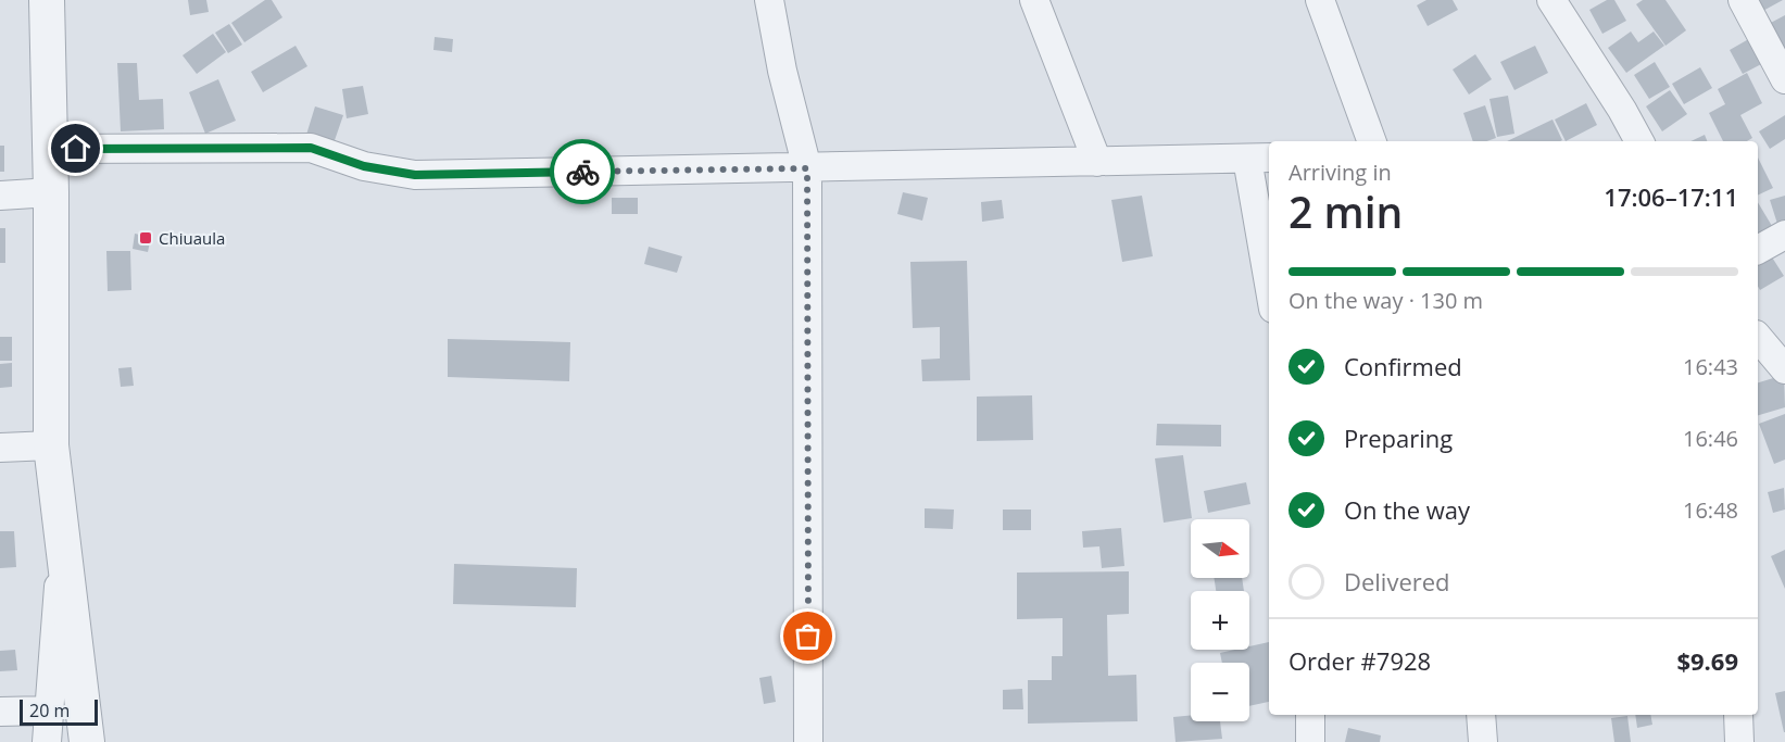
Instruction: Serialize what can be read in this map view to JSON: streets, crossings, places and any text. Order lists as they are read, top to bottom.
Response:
{
  "places": {
    "transit": ["Chiuaula"]
  },
  "scale_bar": "20 m",
  "north": "right",
  "page": {
    "heading": ["2 min", "Arriving in", "17:06–17:11"],
    "panel": ["Order #7928", "$9.69"],
    "bar": "On the way · 130 m",
    "list": [
      ["Confirmed", "16:43"],
      ["Preparing", "16:46"],
      ["On the way", "16:48"],
      "Delivered"
    ],
    "map_buttons": ["+", "−"],
    "scale": "20 m"
  }
}
